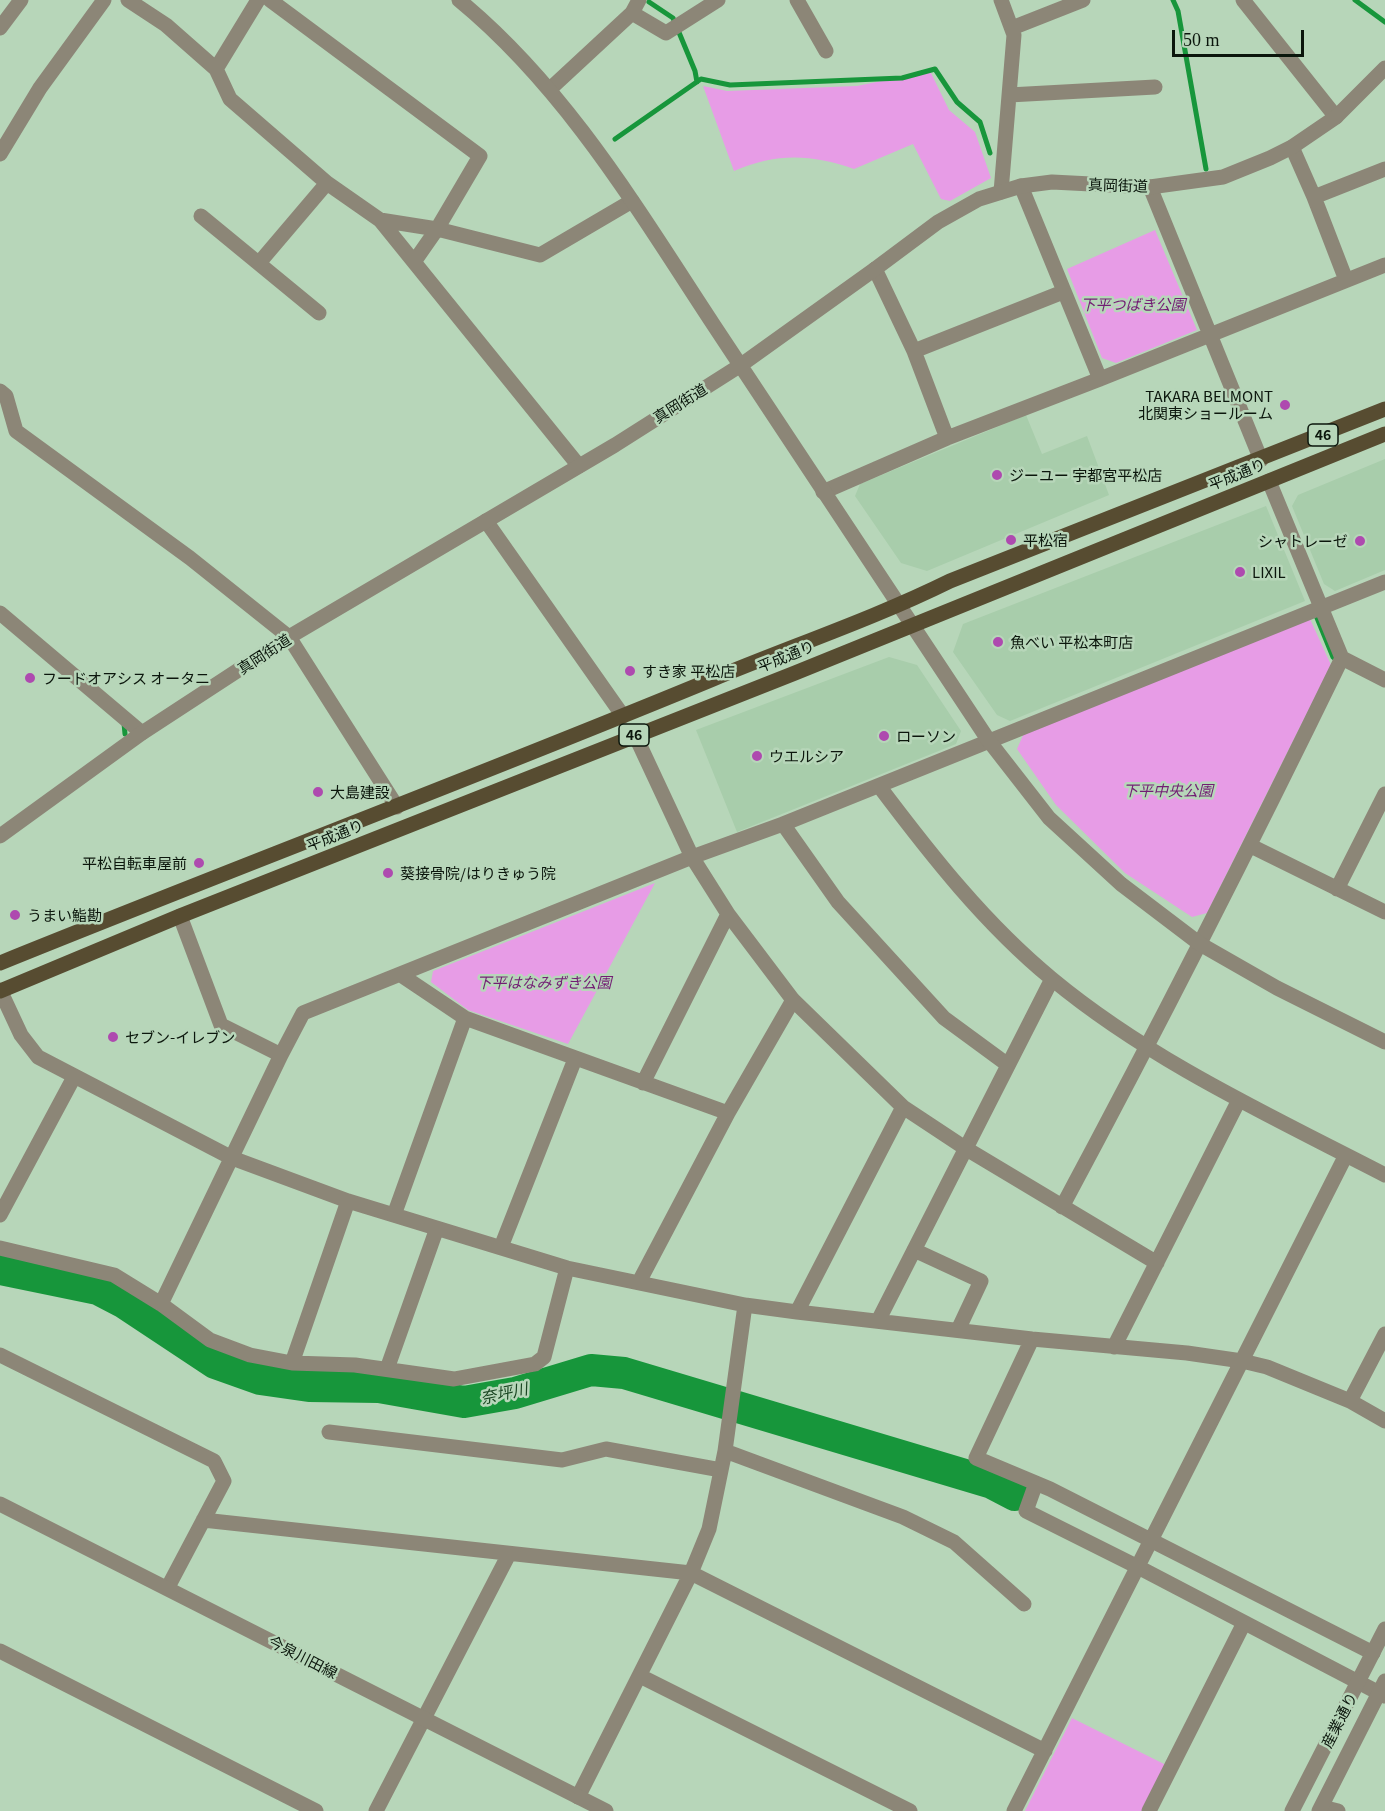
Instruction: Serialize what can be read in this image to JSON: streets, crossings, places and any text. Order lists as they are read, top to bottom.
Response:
{
  "streets": {
    "main road": ["46", "平成通り"],
    "street": ["真岡街道", "今泉川田線", "産業通り"]
  },
  "water": ["奈坪川"],
  "parks": ["下平つばき公園", "下平中央公園", "下平はなみずき公園"],
  "places": [
    "TAKARA BELMONT 北関東ショールーム",
    "ジーユー 宇都宮平松店",
    "平松宿",
    "シャトレーゼ",
    "LIXIL",
    "魚べい 平松本町店",
    "すき家 平松店",
    "フードオアシス オータニ",
    "ローソン",
    "ウエルシア",
    "大島建設",
    "平松自転車屋前",
    "葵接骨院/はりきゅう院",
    "うまい鮨勘",
    "セブン-イレブン"
  ],
  "scale_bar": "50 m"
}
